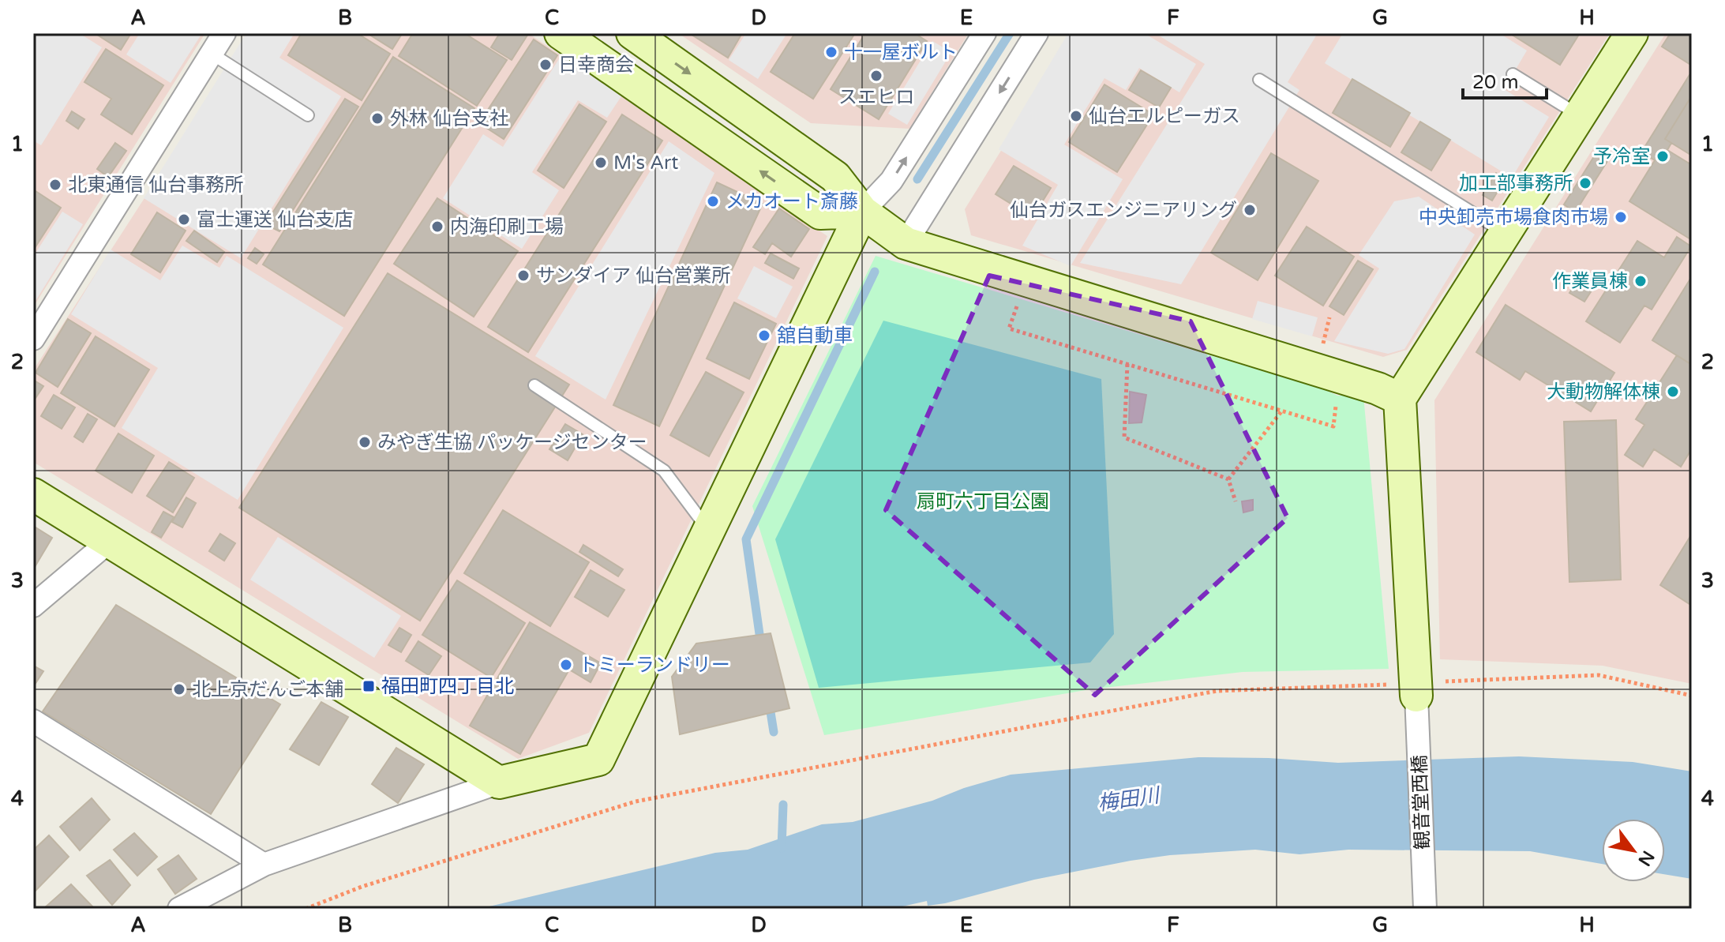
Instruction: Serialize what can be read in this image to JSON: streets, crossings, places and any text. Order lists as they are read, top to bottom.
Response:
{
  "streets": {
    "street": ["観音堂西橋"]
  },
  "water": ["梅田川"],
  "parks": ["扇町六丁目公園"],
  "places": {
    "other": [
      "十一屋ボルト",
      "日幸商会",
      "スエヒロ",
      "仙台エルピーガス",
      "外林 仙台支社",
      "予冷室",
      "M's Art",
      "加工部事務所",
      "北東通信 仙台事務所",
      "メカオート斎藤",
      "仙台ガスエンジニアリング",
      "中央卸売市場食肉市場",
      "富士運送 仙台支店",
      "内海印刷工場",
      "サンダイア 仙台営業所",
      "作業員棟",
      "舘自動車",
      "大動物解体棟",
      "みやぎ生協 パッケージセンター",
      "トミーランドリー",
      "北上京だんご本舗"
    ],
    "transit": ["福田町四丁目北"]
  },
  "scale_bar": "20 m",
  "north": "bottom right",
  "grid": {
    "columns": [
      "A",
      "B",
      "C",
      "D",
      "E",
      "F",
      "G",
      "H"
    ],
    "rows": [
      "1",
      "2",
      "3",
      "4"
    ]
  }
}
